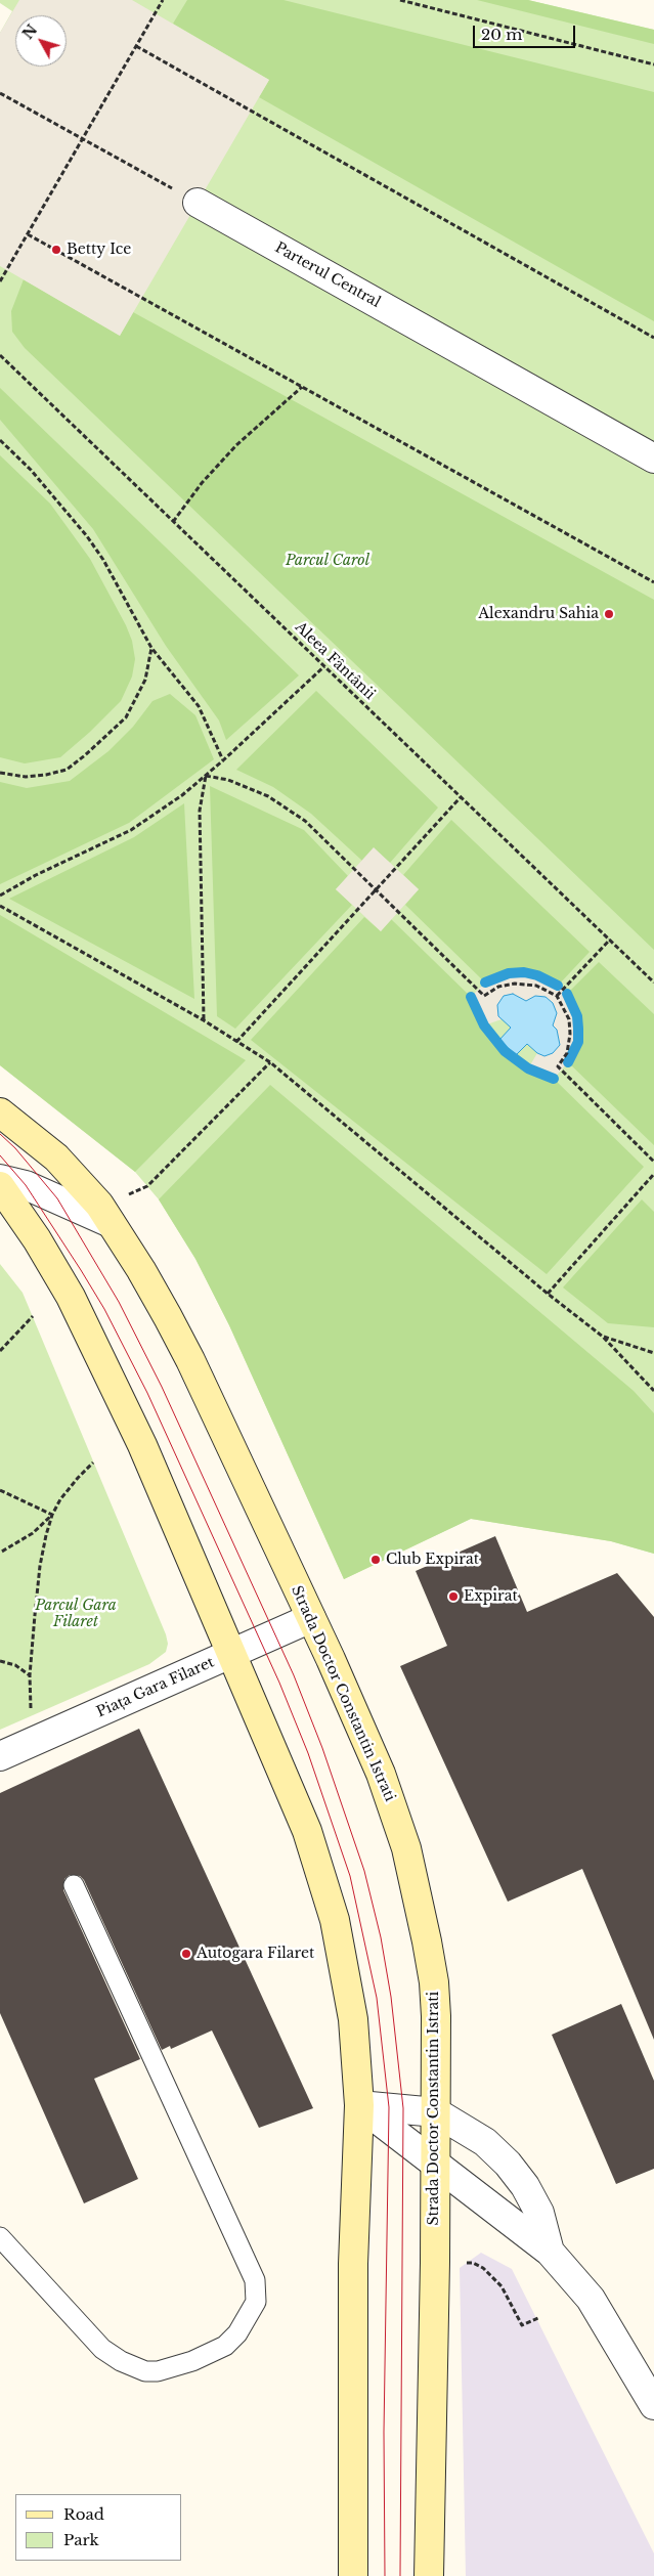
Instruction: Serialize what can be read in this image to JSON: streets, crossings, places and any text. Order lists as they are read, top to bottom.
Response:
{
  "streets": {
    "main road": ["Strada Doctor Constantin Istrati"],
    "street": ["Parterul Central", "Piața Gara Filaret"],
    "path": ["Aleea Fântânii"]
  },
  "crossings": [
    ["Piața Gara Filaret", "Strada Doctor Constantin Istrati"]
  ],
  "parks": ["Parcul Carol", "Parcul Gara Filaret"],
  "places": [
    "Betty Ice",
    "Alexandru Sahia",
    "Club Expirat",
    "Expirat",
    "Autogara Filaret"
  ],
  "legend": ["Road", "Park"],
  "scale_bar": "20 m",
  "north": "top left"
}
